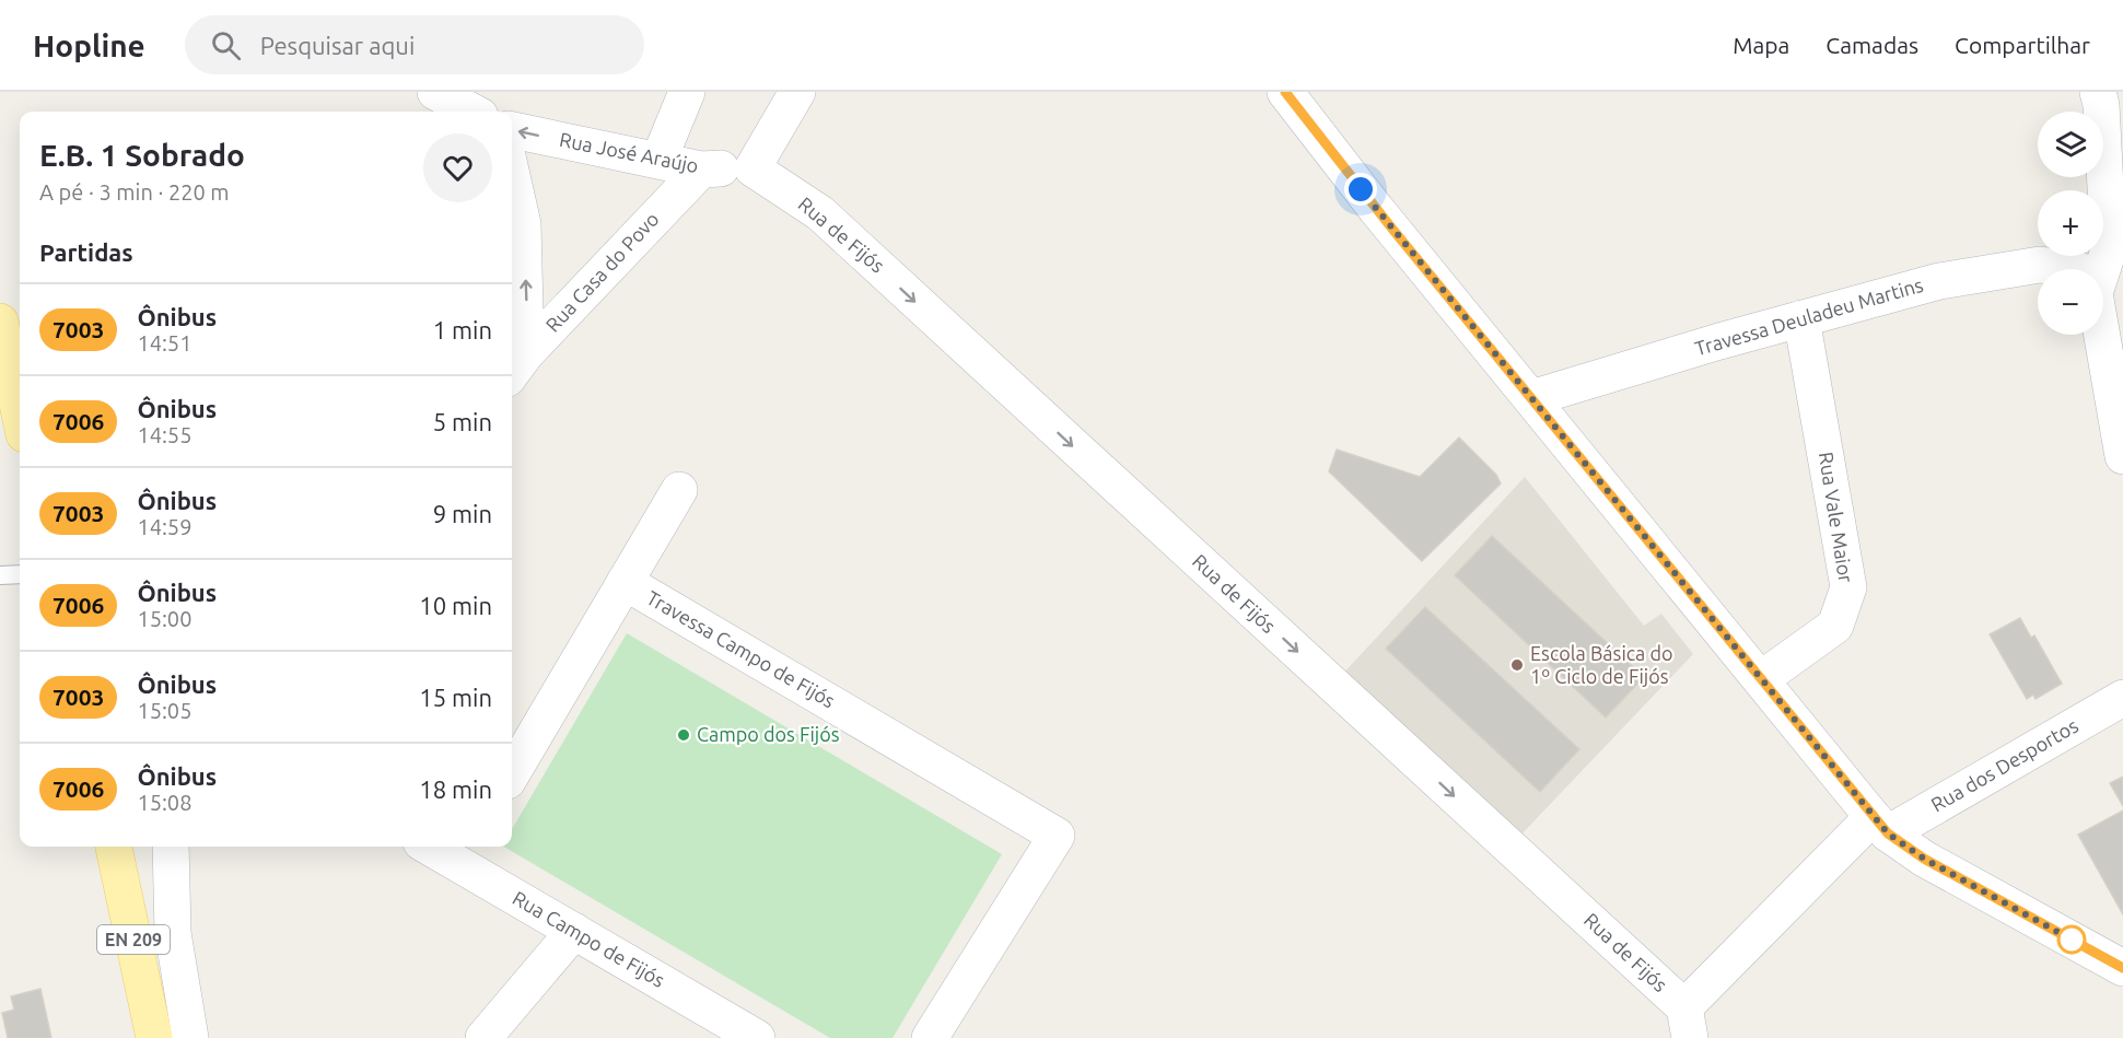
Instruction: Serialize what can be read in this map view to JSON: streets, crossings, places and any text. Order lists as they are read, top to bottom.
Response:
{
  "streets": {
    "main road": ["EN 209"],
    "street": [
      "Rua José Araújo",
      "Rua de Fijós",
      "Rua Casa do Povo",
      "Travessa Deuladeu Martins",
      "Rua Vale Maior",
      "Travessa Campo de Fijós",
      "Rua dos Desportos",
      "Rua Campo de Fijós"
    ]
  },
  "crossings": [
    ["Rua José Araújo", "Rua de Fijós"],
    ["Rua José Araújo", "Rua Casa do Povo"],
    ["Rua de Fijós", "Rua dos Desportos"],
    ["Travessa Deuladeu Martins", "Rua Vale Maior"]
  ],
  "one_way": ["Rua José Araújo", "Rua de Fijós"],
  "places": ["Escola Básica do 1º Ciclo de Fijós", "Campo dos Fijós"],
  "lines": ["bus line 7003"],
  "page": {
    "header": "Hopline",
    "search": "Pesquisar aqui",
    "nav": ["Mapa", "Camadas", "Compartilhar"],
    "map_buttons": ["+", "−"],
    "heading": [
      ["E.B. 1 Sobrado", "A pé · 3 min · 220 m"],
      "Partidas"
    ],
    "list": [
      {
        "mark": "7003",
        "name": "Ônibus",
        "note": "14:51",
        "value": "1 min"
      },
      {
        "mark": "7006",
        "name": "Ônibus",
        "note": "14:55",
        "value": "5 min"
      },
      {
        "mark": "7003",
        "name": "Ônibus",
        "note": "14:59",
        "value": "9 min"
      },
      {
        "mark": "7006",
        "name": "Ônibus",
        "note": "15:00",
        "value": "10 min"
      },
      {
        "mark": "7003",
        "name": "Ônibus",
        "note": "15:05",
        "value": "15 min"
      },
      {
        "mark": "7006",
        "name": "Ônibus",
        "note": "15:08",
        "value": "18 min"
      }
    ]
  }
}
